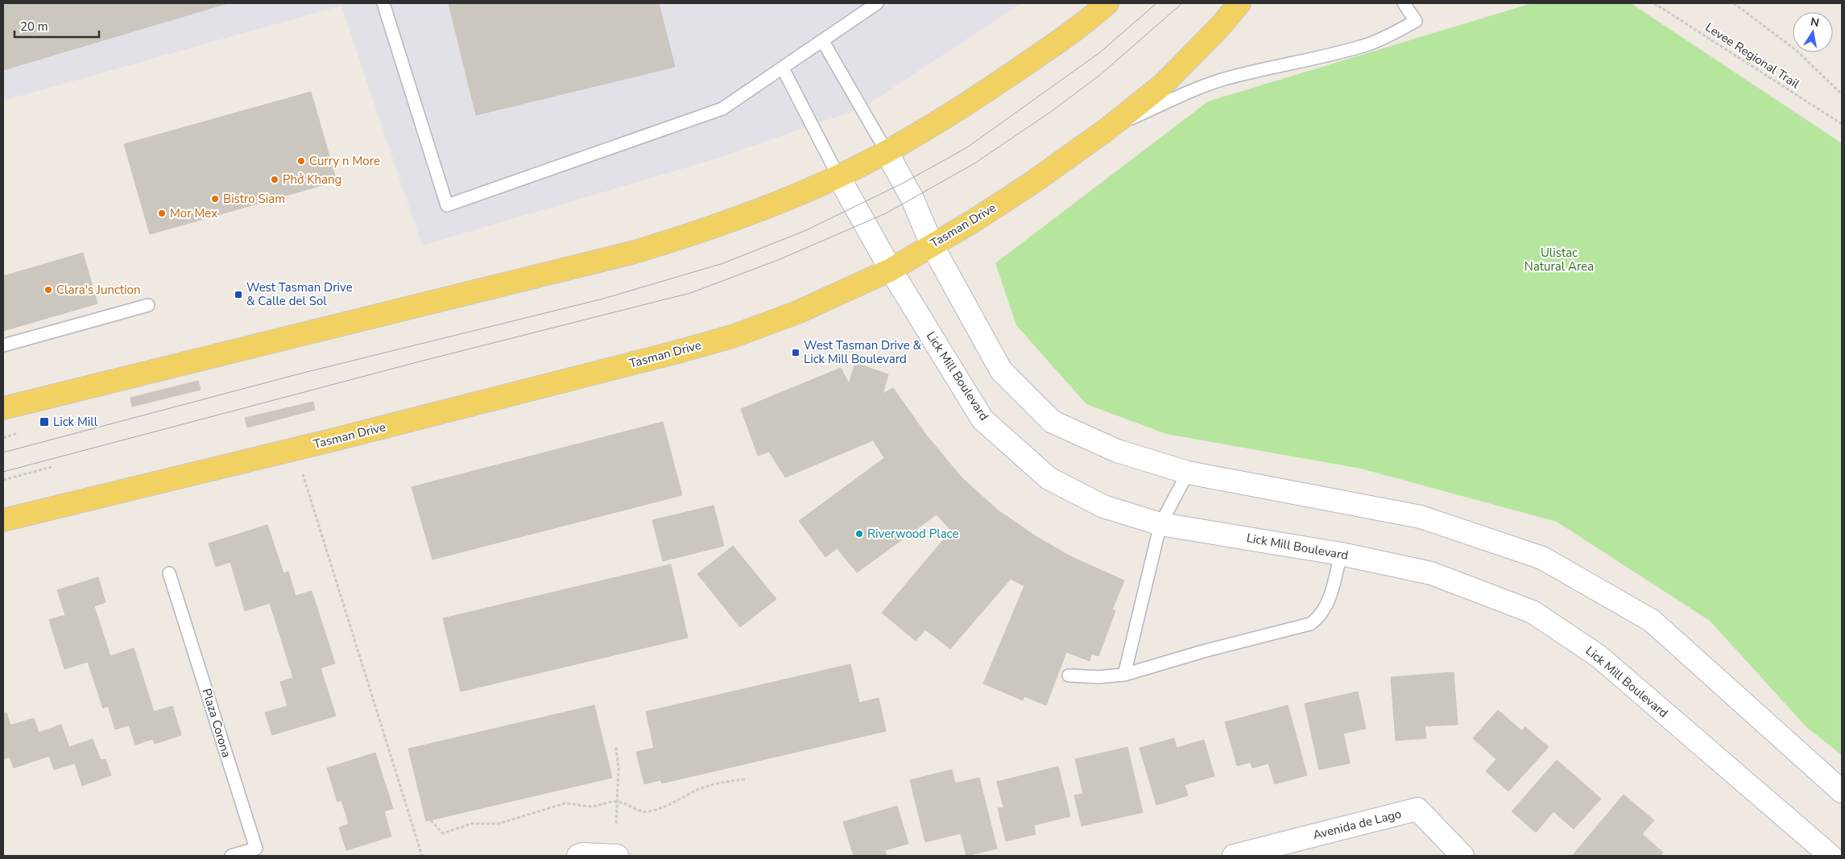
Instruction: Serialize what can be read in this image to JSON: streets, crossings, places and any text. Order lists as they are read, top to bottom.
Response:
{
  "streets": {
    "main road": ["Tasman Drive", "Lick Mill Boulevard", "Avenida de Lago"],
    "lane": ["Plaza Corona"],
    "path": ["Levee Regional Trail"]
  },
  "crossings": [
    ["Tasman Drive", "Lick Mill Boulevard"]
  ],
  "parks": ["Ulistac Natural Area"],
  "places": {
    "other": [
      "Curry n More",
      "Phở Khang",
      "Bistro Siam",
      "Mor Mex",
      "Clara's Junction",
      "Riverwood Place"
    ],
    "transit": ["West Tasman Drive & Calle del Sol", "West Tasman Drive & Lick Mill Boulevard", "Lick Mill"]
  },
  "scale_bar": "20 m",
  "north": "top"
}
